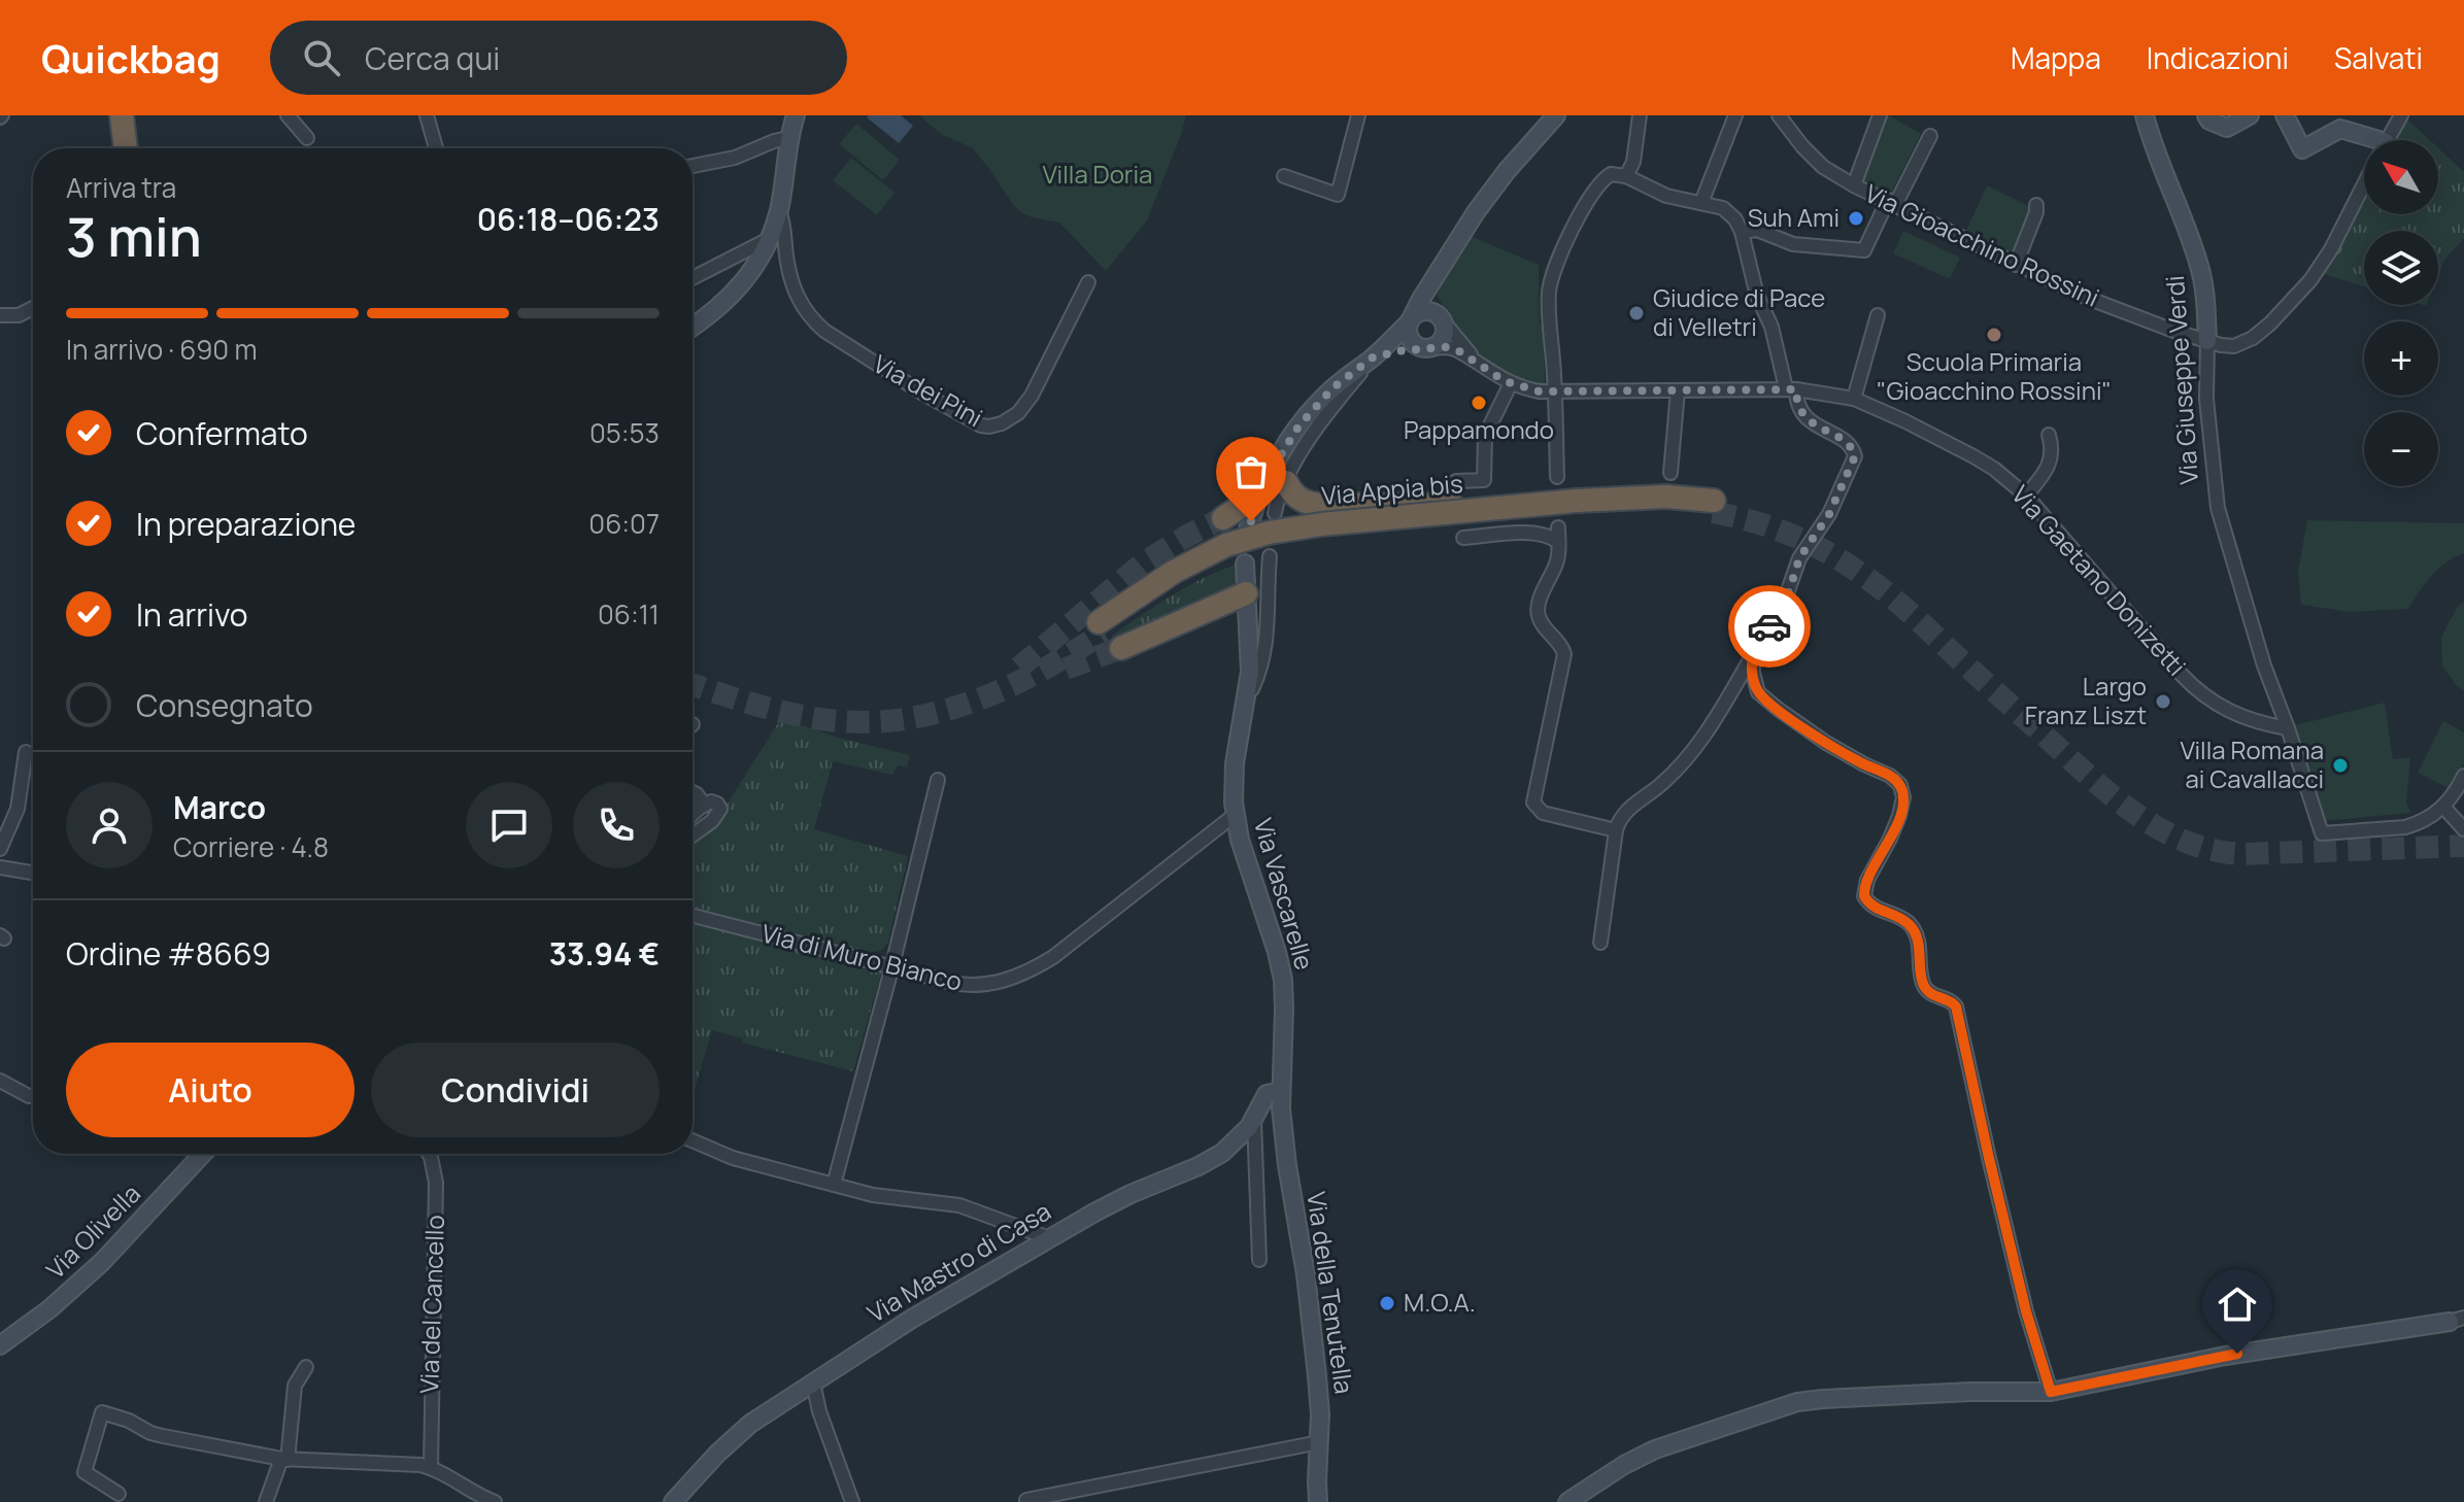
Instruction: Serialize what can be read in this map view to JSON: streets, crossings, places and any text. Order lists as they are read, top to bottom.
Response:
{
  "streets": {
    "highway": ["Via Appia bis"],
    "street": [
      "Via Gioacchino Rossini",
      "Via Giuseppe Verdi",
      "Via dei Pini",
      "Via Gaetano Donizetti",
      "Via Vascarelle",
      "Via di Muro Bianco",
      "Via Olivella",
      "Via Mastro di Casa",
      "Via della Tenutella",
      "Via del Cancello"
    ]
  },
  "crossings": [
    ["Via Gioacchino Rossini", "Via Giuseppe Verdi"],
    ["Via Giuseppe Verdi", "Via Gaetano Donizetti"],
    ["Via Appia bis", "Via Vascarelle"],
    ["Via Vascarelle", "Via di Muro Bianco"],
    ["Via Vascarelle", "Via Mastro di Casa"],
    ["Via Vascarelle", "Via della Tenutella"],
    ["Via Mastro di Casa", "Via della Tenutella"]
  ],
  "parks": ["Villa Doria"],
  "places": [
    "Suh Ami",
    "Giudice di Pace di Velletri",
    "Scuola Primaria \"Gioacchino Rossini\"",
    "Pappamondo",
    "Largo Franz Liszt",
    "Villa Romana ai Cavallacci",
    "M.O.A."
  ],
  "north": "top left",
  "page": {
    "header": "Quickbag",
    "search": "Cerca qui",
    "nav": ["Mappa", "Indicazioni", "Salvati"],
    "map_buttons": ["+", "−"],
    "heading": ["3 min", "Arriva tra", "06:18–06:23"],
    "panel": [
      "Marco",
      "Corriere · 4.8",
      "Ordine #8669",
      "33.94 €"
    ],
    "bar": "In arrivo · 690 m",
    "list": [
      ["Confermato", "05:53"],
      ["In preparazione", "06:07"],
      ["In arrivo", "06:11"],
      "Consegnato"
    ],
    "buttons": ["Aiuto", "Condividi"]
  }
}
